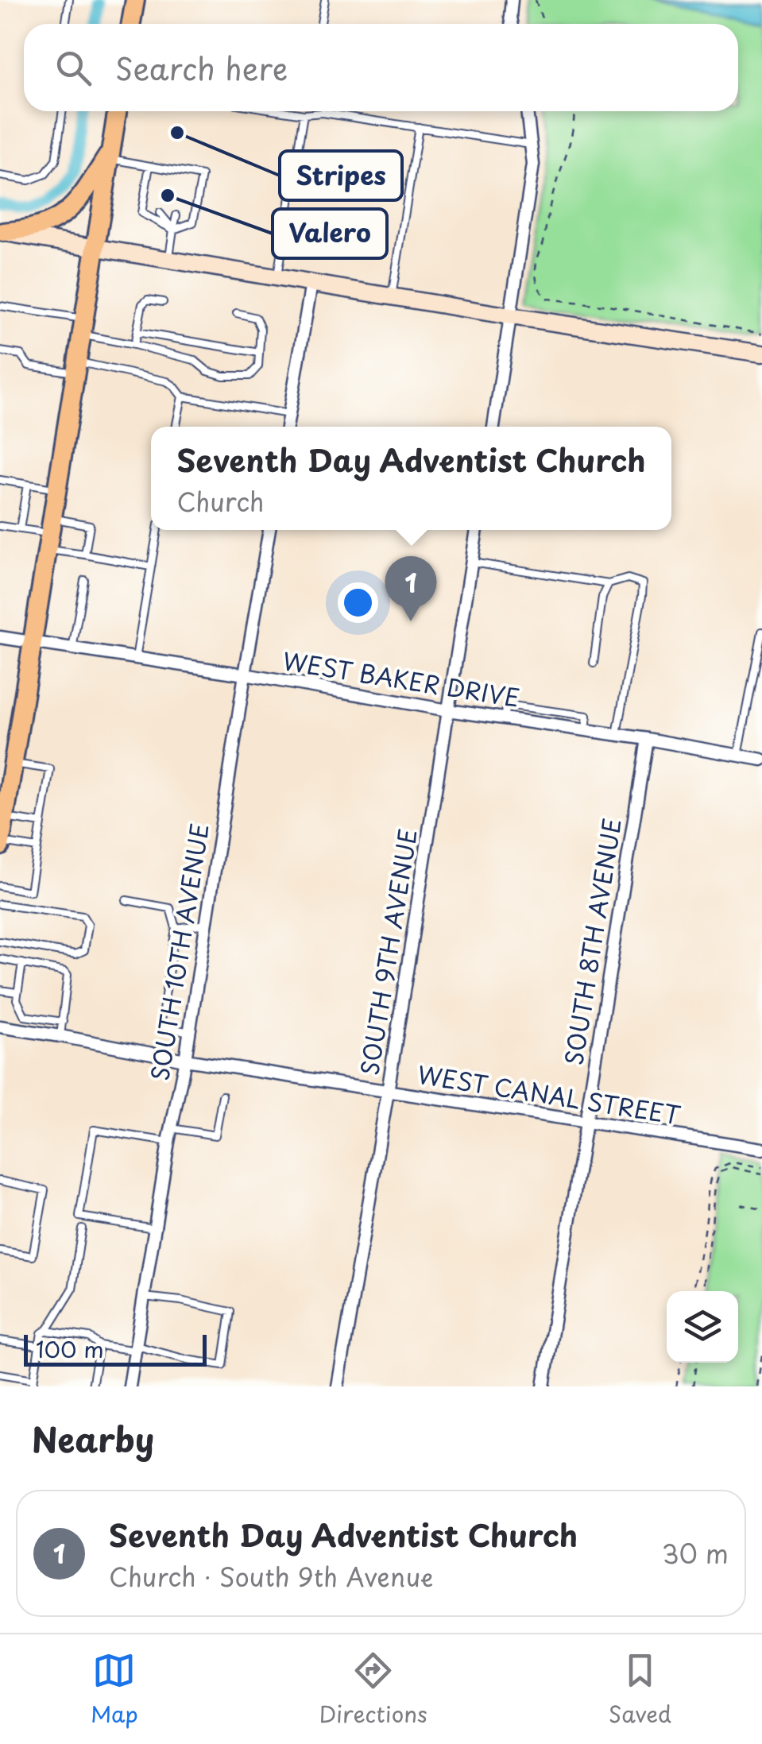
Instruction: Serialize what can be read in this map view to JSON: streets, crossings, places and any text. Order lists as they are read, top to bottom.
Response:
{
  "streets": {
    "street": [
      "WEST BAKER DRIVE",
      "SOUTH 8TH AVENUE",
      "SOUTH 10TH AVENUE",
      "SOUTH 9TH AVENUE",
      "WEST CANAL STREET"
    ]
  },
  "crossings": [
    ["WEST BAKER DRIVE", "SOUTH 8TH AVENUE"],
    ["WEST BAKER DRIVE", "SOUTH 10TH AVENUE"],
    ["WEST BAKER DRIVE", "SOUTH 9TH AVENUE"],
    ["SOUTH 8TH AVENUE", "WEST CANAL STREET"],
    ["SOUTH 10TH AVENUE", "WEST CANAL STREET"],
    ["SOUTH 9TH AVENUE", "WEST CANAL STREET"]
  ],
  "places": ["Stripes", "Valero"],
  "scale_bar": "100 m",
  "page": {
    "search": "Search here",
    "popup": ["Seventh Day Adventist Church", "Church"],
    "pins": "1",
    "scale": "100 m",
    "heading": "Nearby",
    "list": [
      {
        "mark": "1",
        "name": "Seventh Day Adventist Church",
        "note": "Church · South 9th Avenue",
        "value": "30 m"
      }
    ],
    "nav": ["Map", "Directions", "Saved"]
  }
}
